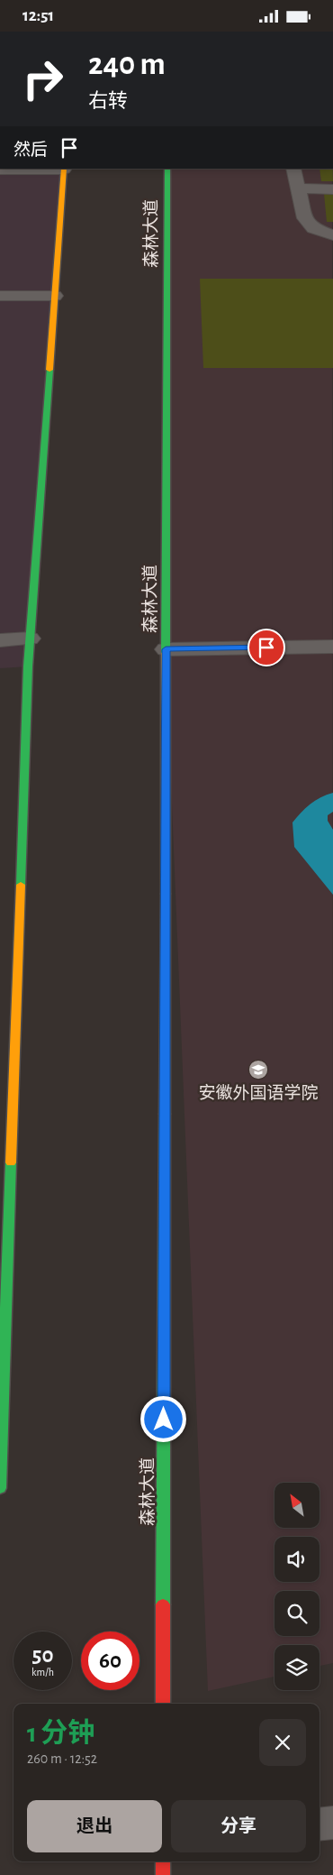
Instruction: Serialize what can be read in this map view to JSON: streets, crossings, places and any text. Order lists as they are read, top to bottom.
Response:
{
  "streets": {
    "main road": ["森林大道"]
  },
  "places": {
    "school or university": ["安徽外国语学院"]
  },
  "north": "top left",
  "page": {
    "status": "12:51",
    "turn": ["240 m", "右转"],
    "then": "然后",
    "speed": "50 km/h",
    "limit": "60",
    "heading": ["1 分钟", "260 m · 12:52"],
    "buttons": ["退出", "分享"]
  }
}
